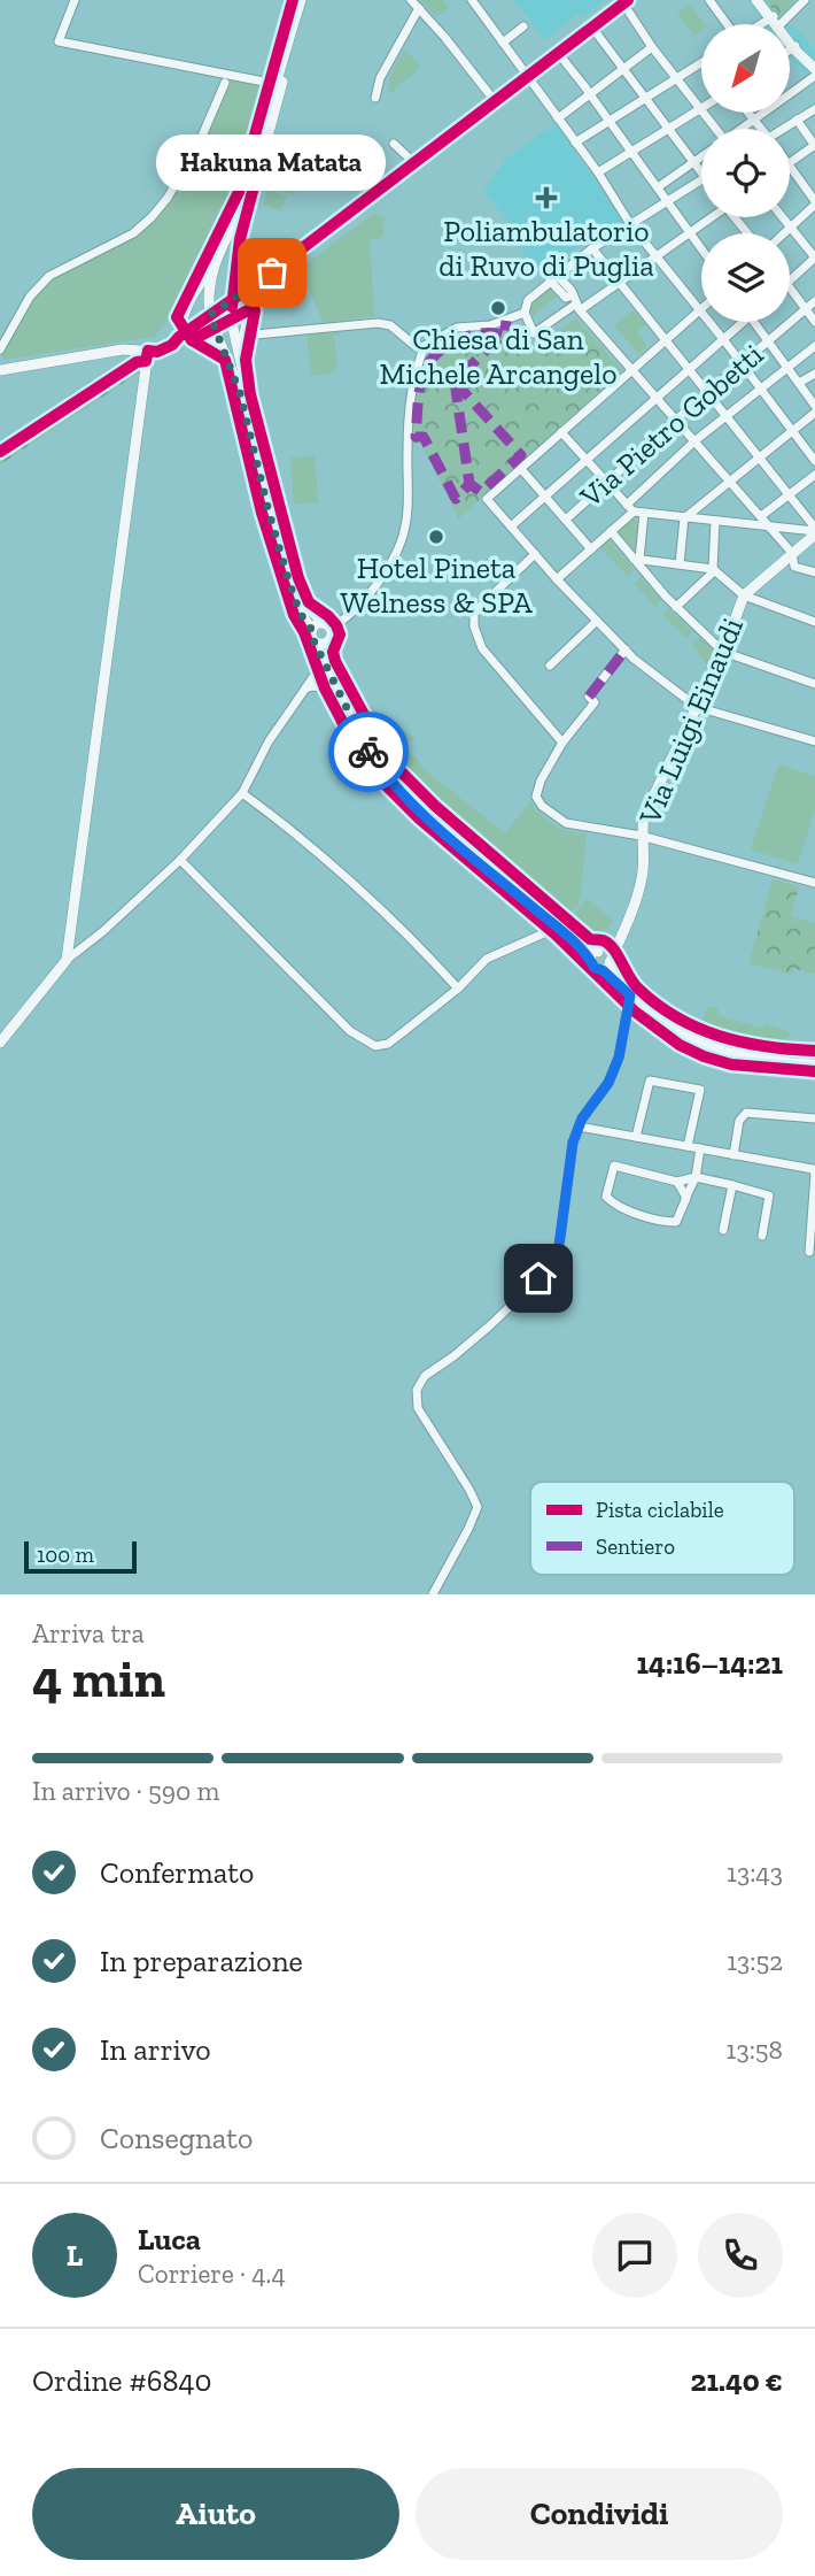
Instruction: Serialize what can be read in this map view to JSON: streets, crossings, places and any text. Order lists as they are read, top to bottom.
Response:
{
  "streets": {
    "main road": ["Via Luigi Einaudi"],
    "street": ["Via Pietro Gobetti"]
  },
  "places": {
    "health": ["Poliambulatorio di Ruvo di Puglia"],
    "other": ["Hakuna Matata", "Chiesa di San Michele Arcangelo", "Hotel Pineta Welness & SPA"]
  },
  "legend": ["Pista ciclabile", "Sentiero"],
  "scale_bar": "100 m",
  "north": "bottom left",
  "page": {
    "bubble": "Hakuna Matata",
    "scale": "100 m",
    "heading": ["4 min", "Arriva tra", "14:16–14:21"],
    "panel": [
      "Luca",
      "Corriere · 4.4",
      "Ordine #6840",
      "21.40 €"
    ],
    "bar": "In arrivo · 590 m",
    "list": [
      ["Confermato", "13:43"],
      ["In preparazione", "13:52"],
      ["In arrivo", "13:58"],
      "Consegnato"
    ],
    "round": "L",
    "buttons": ["Aiuto", "Condividi"]
  }
}
